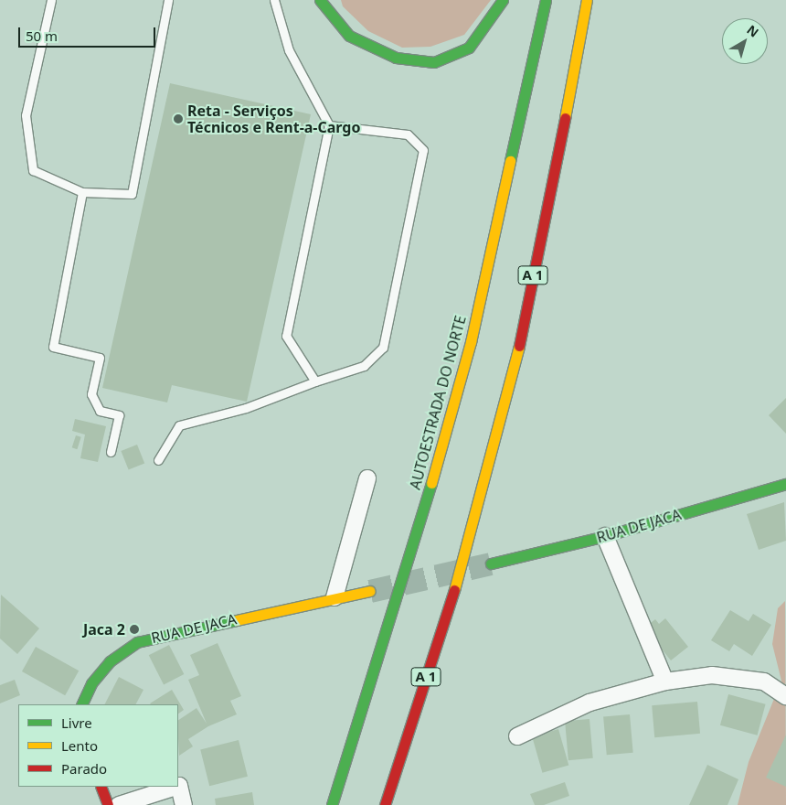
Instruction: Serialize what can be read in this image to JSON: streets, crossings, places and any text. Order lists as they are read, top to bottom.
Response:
{
  "streets": {
    "main road": ["A 1", "AUTOESTRADA DO NORTE", "RUA DE JACA"]
  },
  "places": ["Reta - Serviços Técnicos e Rent-a-Cargo", "Jaca 2"],
  "legend": ["Livre", "Lento", "Parado"],
  "scale_bar": "50 m",
  "north": "top right"
}
